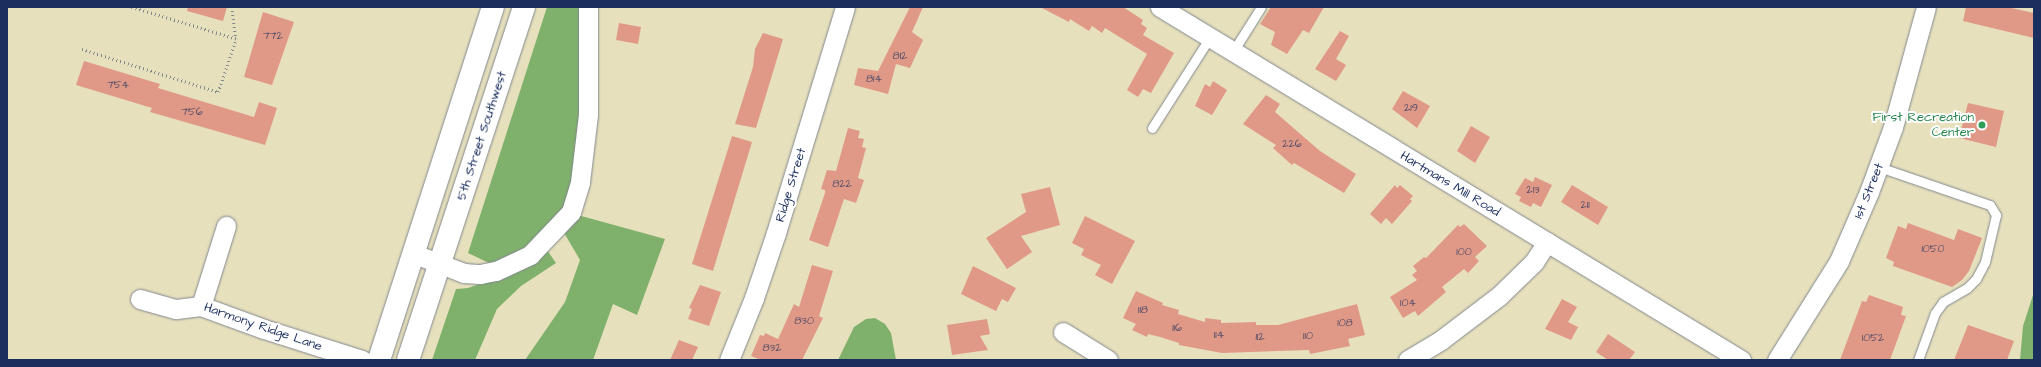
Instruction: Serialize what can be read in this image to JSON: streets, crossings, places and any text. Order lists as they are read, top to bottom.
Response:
{
  "streets": {
    "main road": ["5th Street Southwest"],
    "street": [
      "Hartmans Mill Road",
      "Ridge Street",
      "1st Street",
      "Harmony Ridge Lane"
    ]
  },
  "places": ["First Recreation Center"],
  "house_numbers": [
    "772",
    "812",
    "814",
    "754",
    "219",
    "756",
    "226",
    "822",
    "213",
    "211",
    "1050",
    "100",
    "104",
    "118",
    "830",
    "108",
    "116",
    "114",
    "110",
    "112",
    "1052",
    "832"
  ]
}
